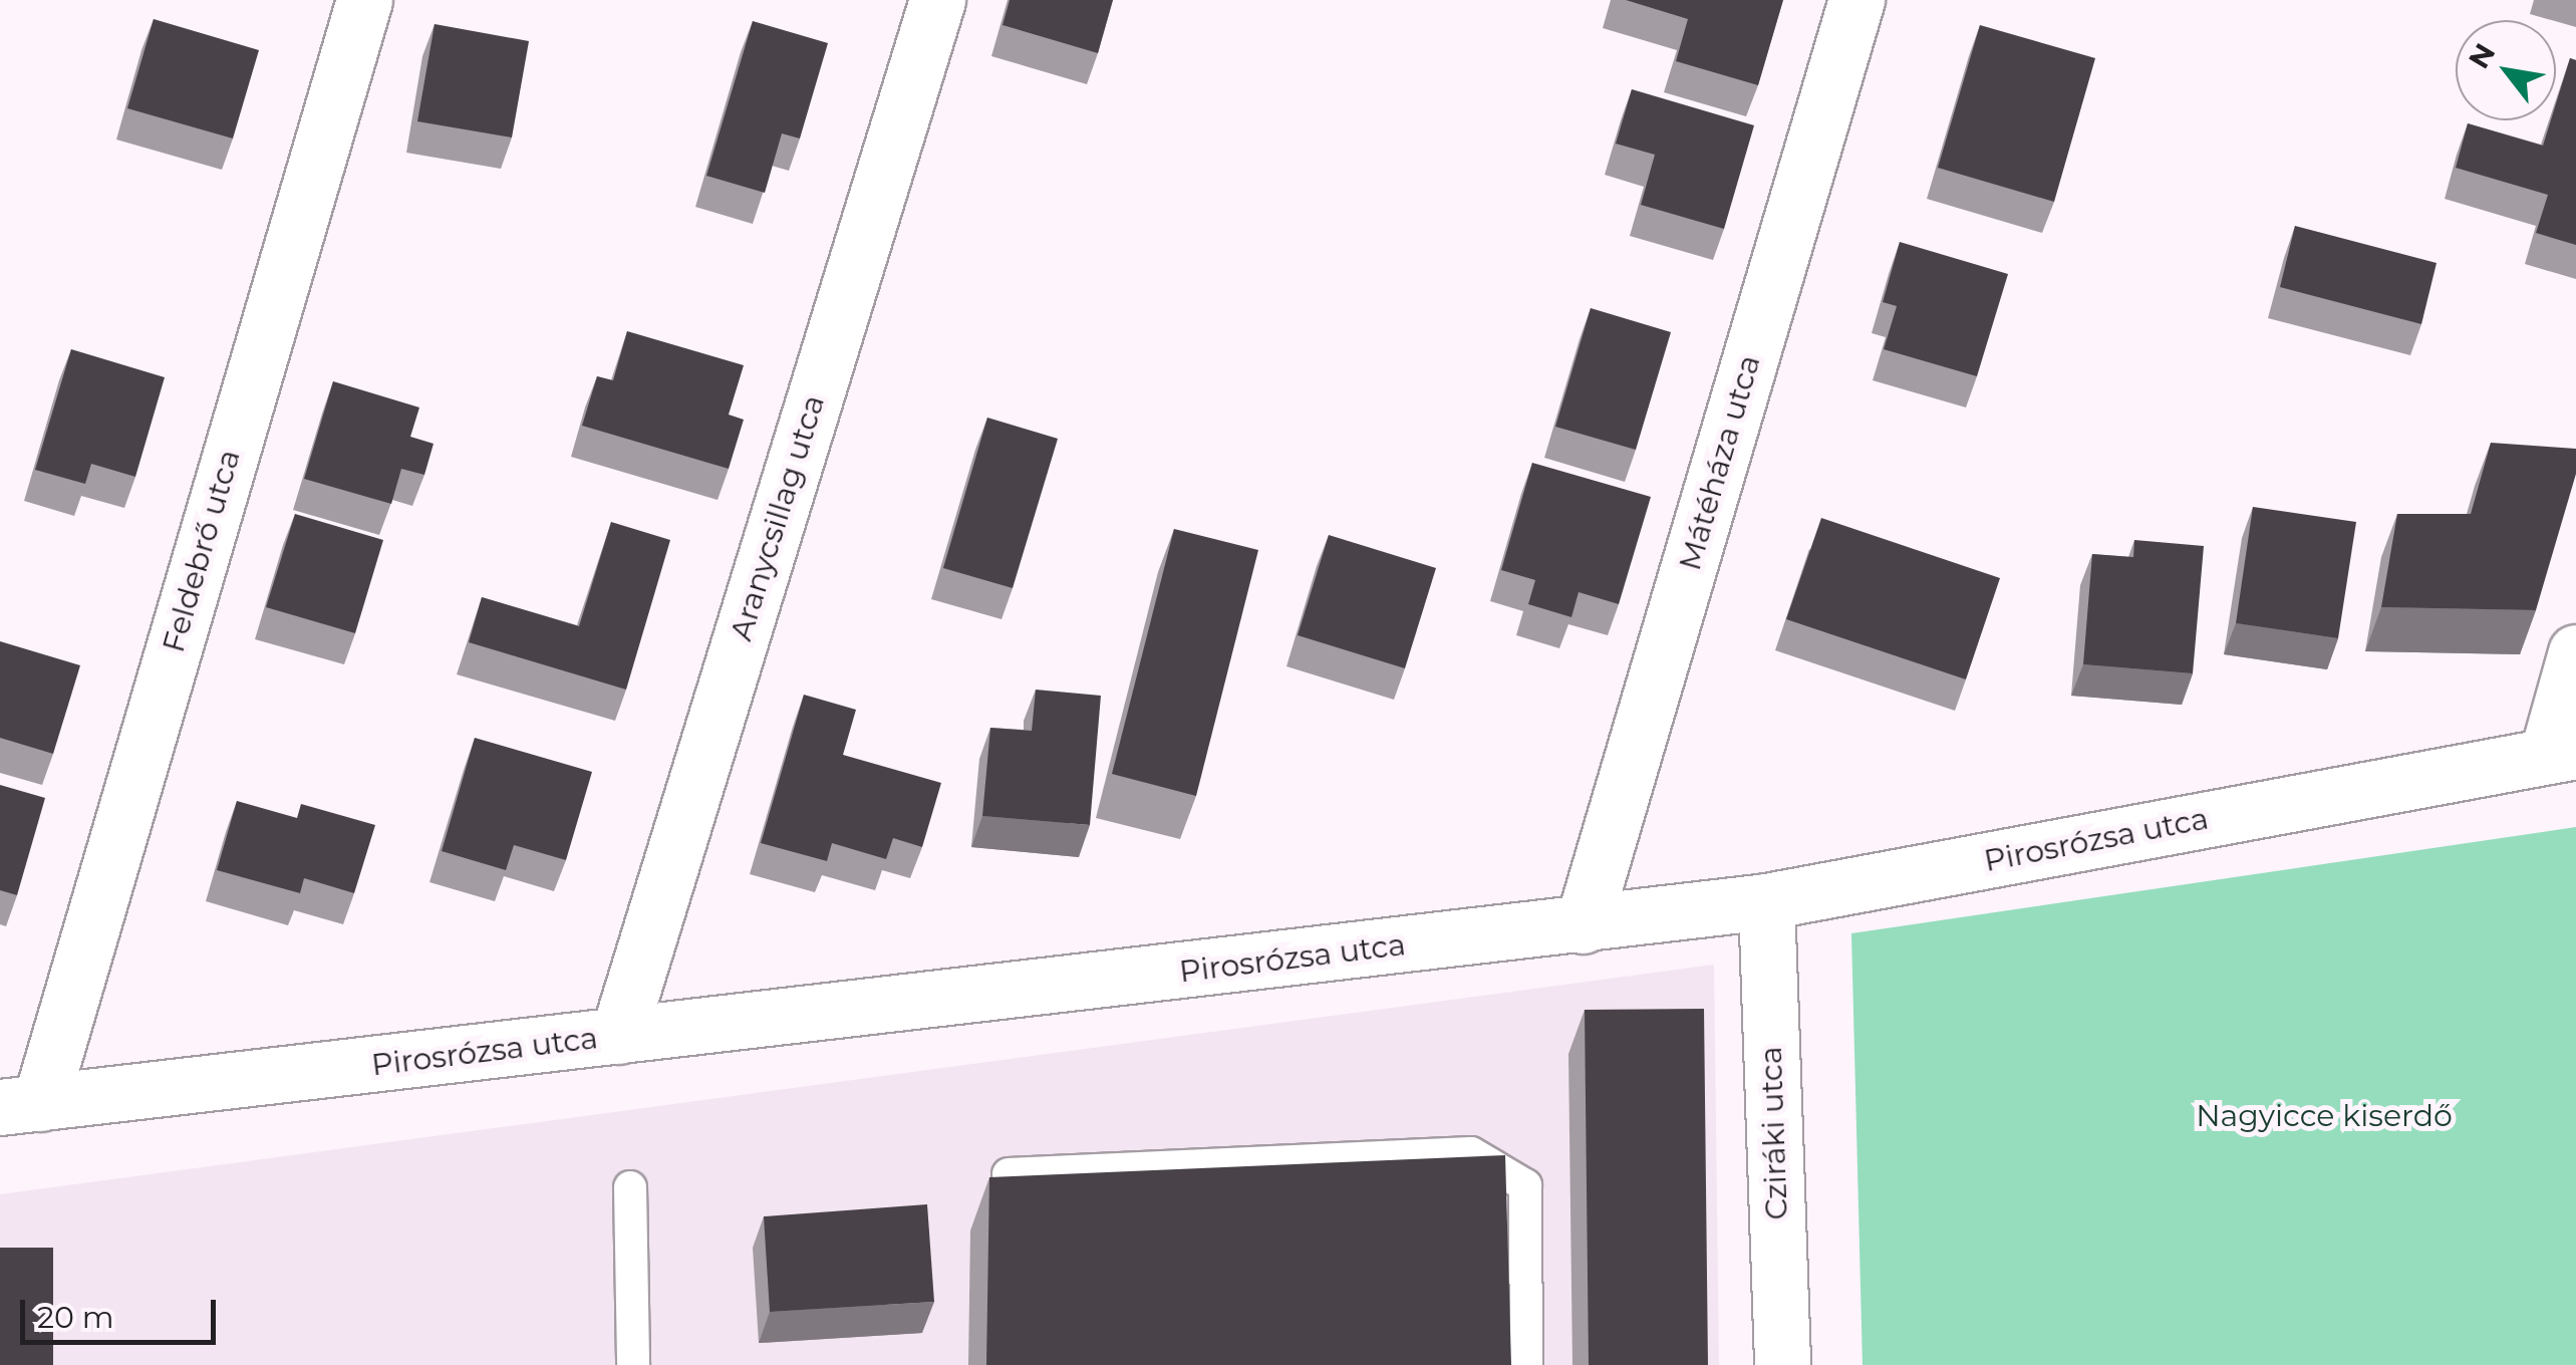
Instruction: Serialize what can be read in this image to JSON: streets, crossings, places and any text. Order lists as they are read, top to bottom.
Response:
{
  "streets": {
    "street": [
      "Mátéháza utca",
      "Aranycsillag utca",
      "Feldebrő utca",
      "Pirosrózsa utca",
      "Cziráki utca"
    ]
  },
  "crossings": [
    ["Mátéháza utca", "Pirosrózsa utca"],
    ["Aranycsillag utca", "Pirosrózsa utca"],
    ["Feldebrő utca", "Pirosrózsa utca"],
    ["Pirosrózsa utca", "Cziráki utca"]
  ],
  "parks": ["Nagyicce kiserdő"],
  "scale_bar": "20 m",
  "north": "top left"
}
